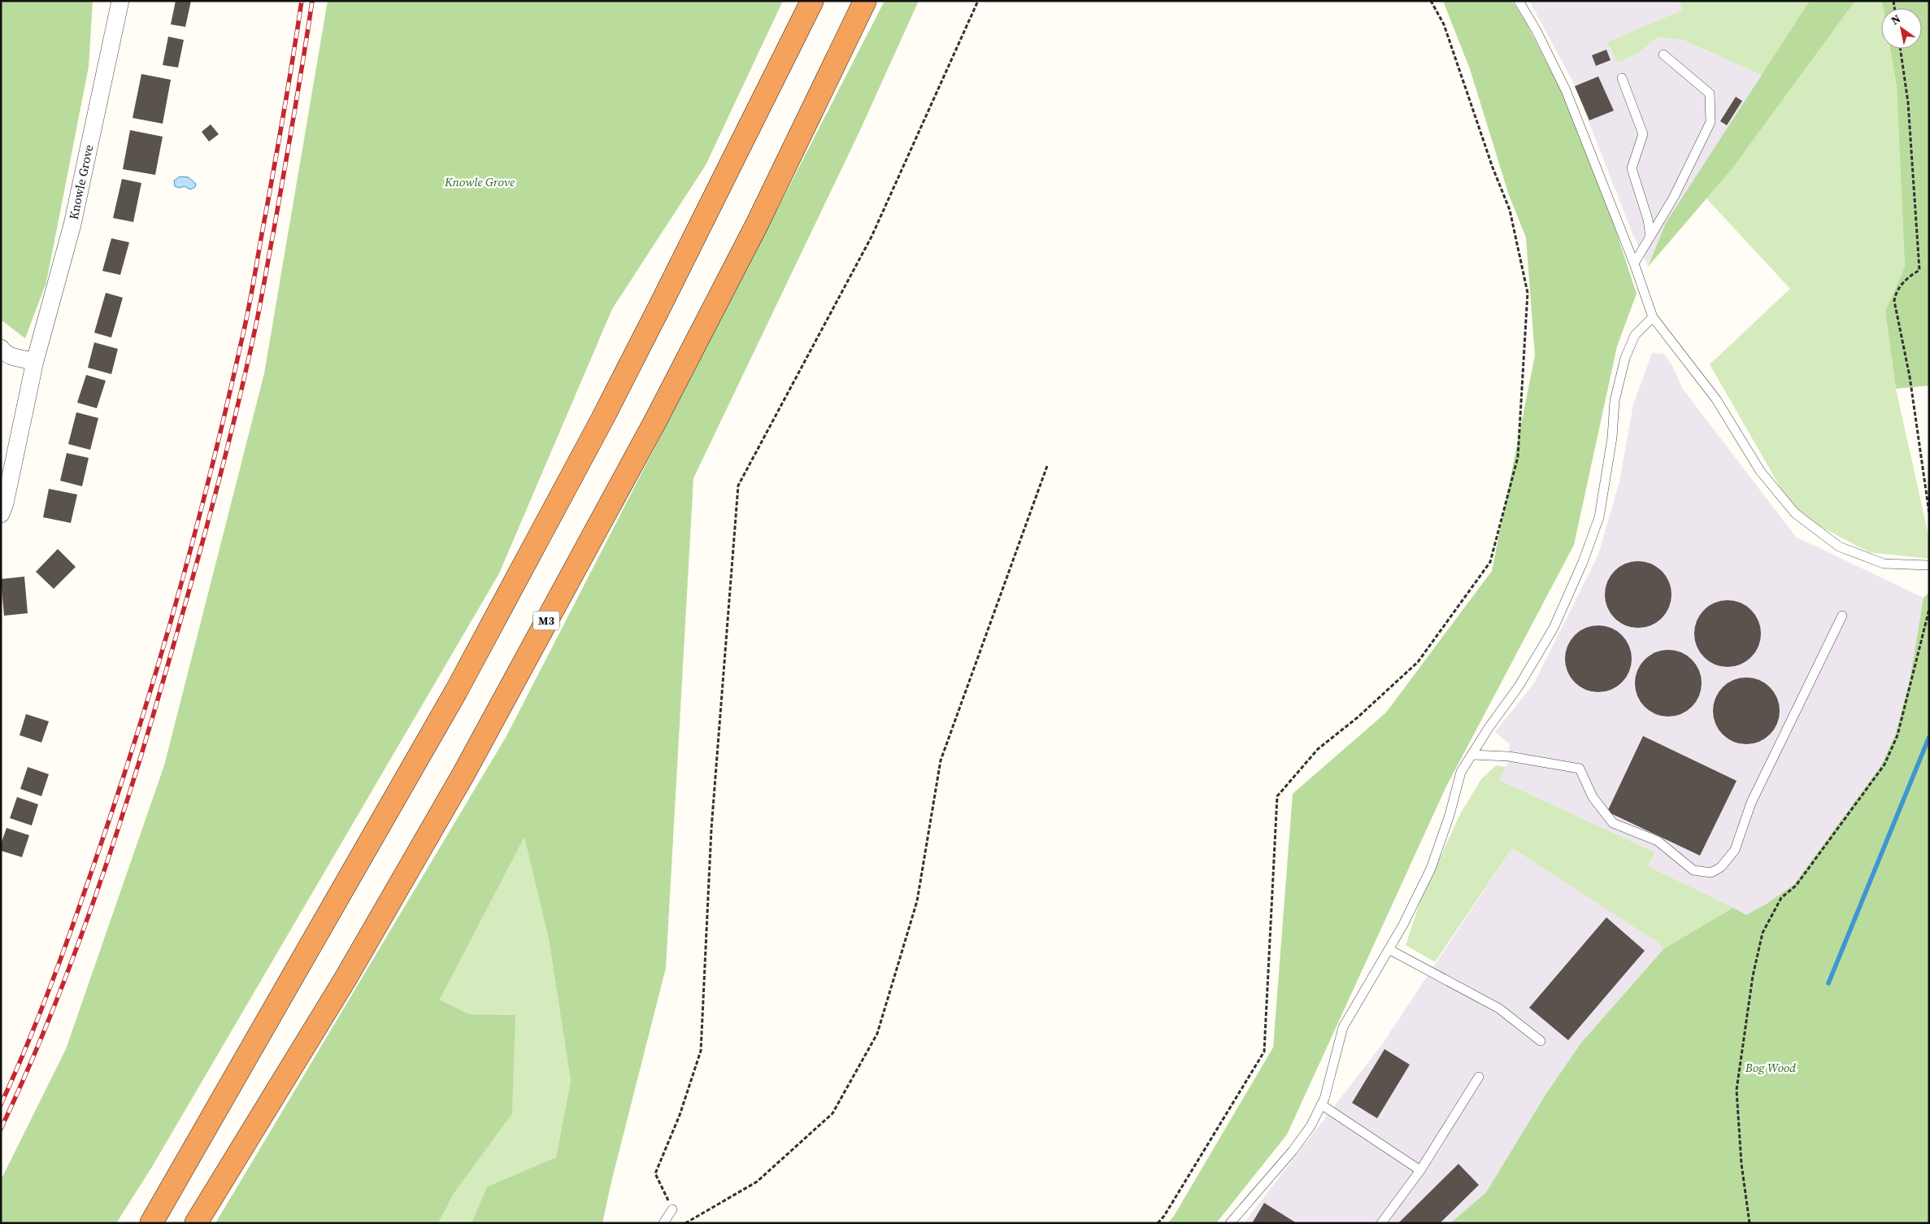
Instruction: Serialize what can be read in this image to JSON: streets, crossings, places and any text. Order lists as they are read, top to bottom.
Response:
{
  "streets": {
    "highway": ["M3"],
    "street": ["Knowle Grove"]
  },
  "parks": ["Knowle Grove", "Bog Wood"],
  "north": "top left"
}
